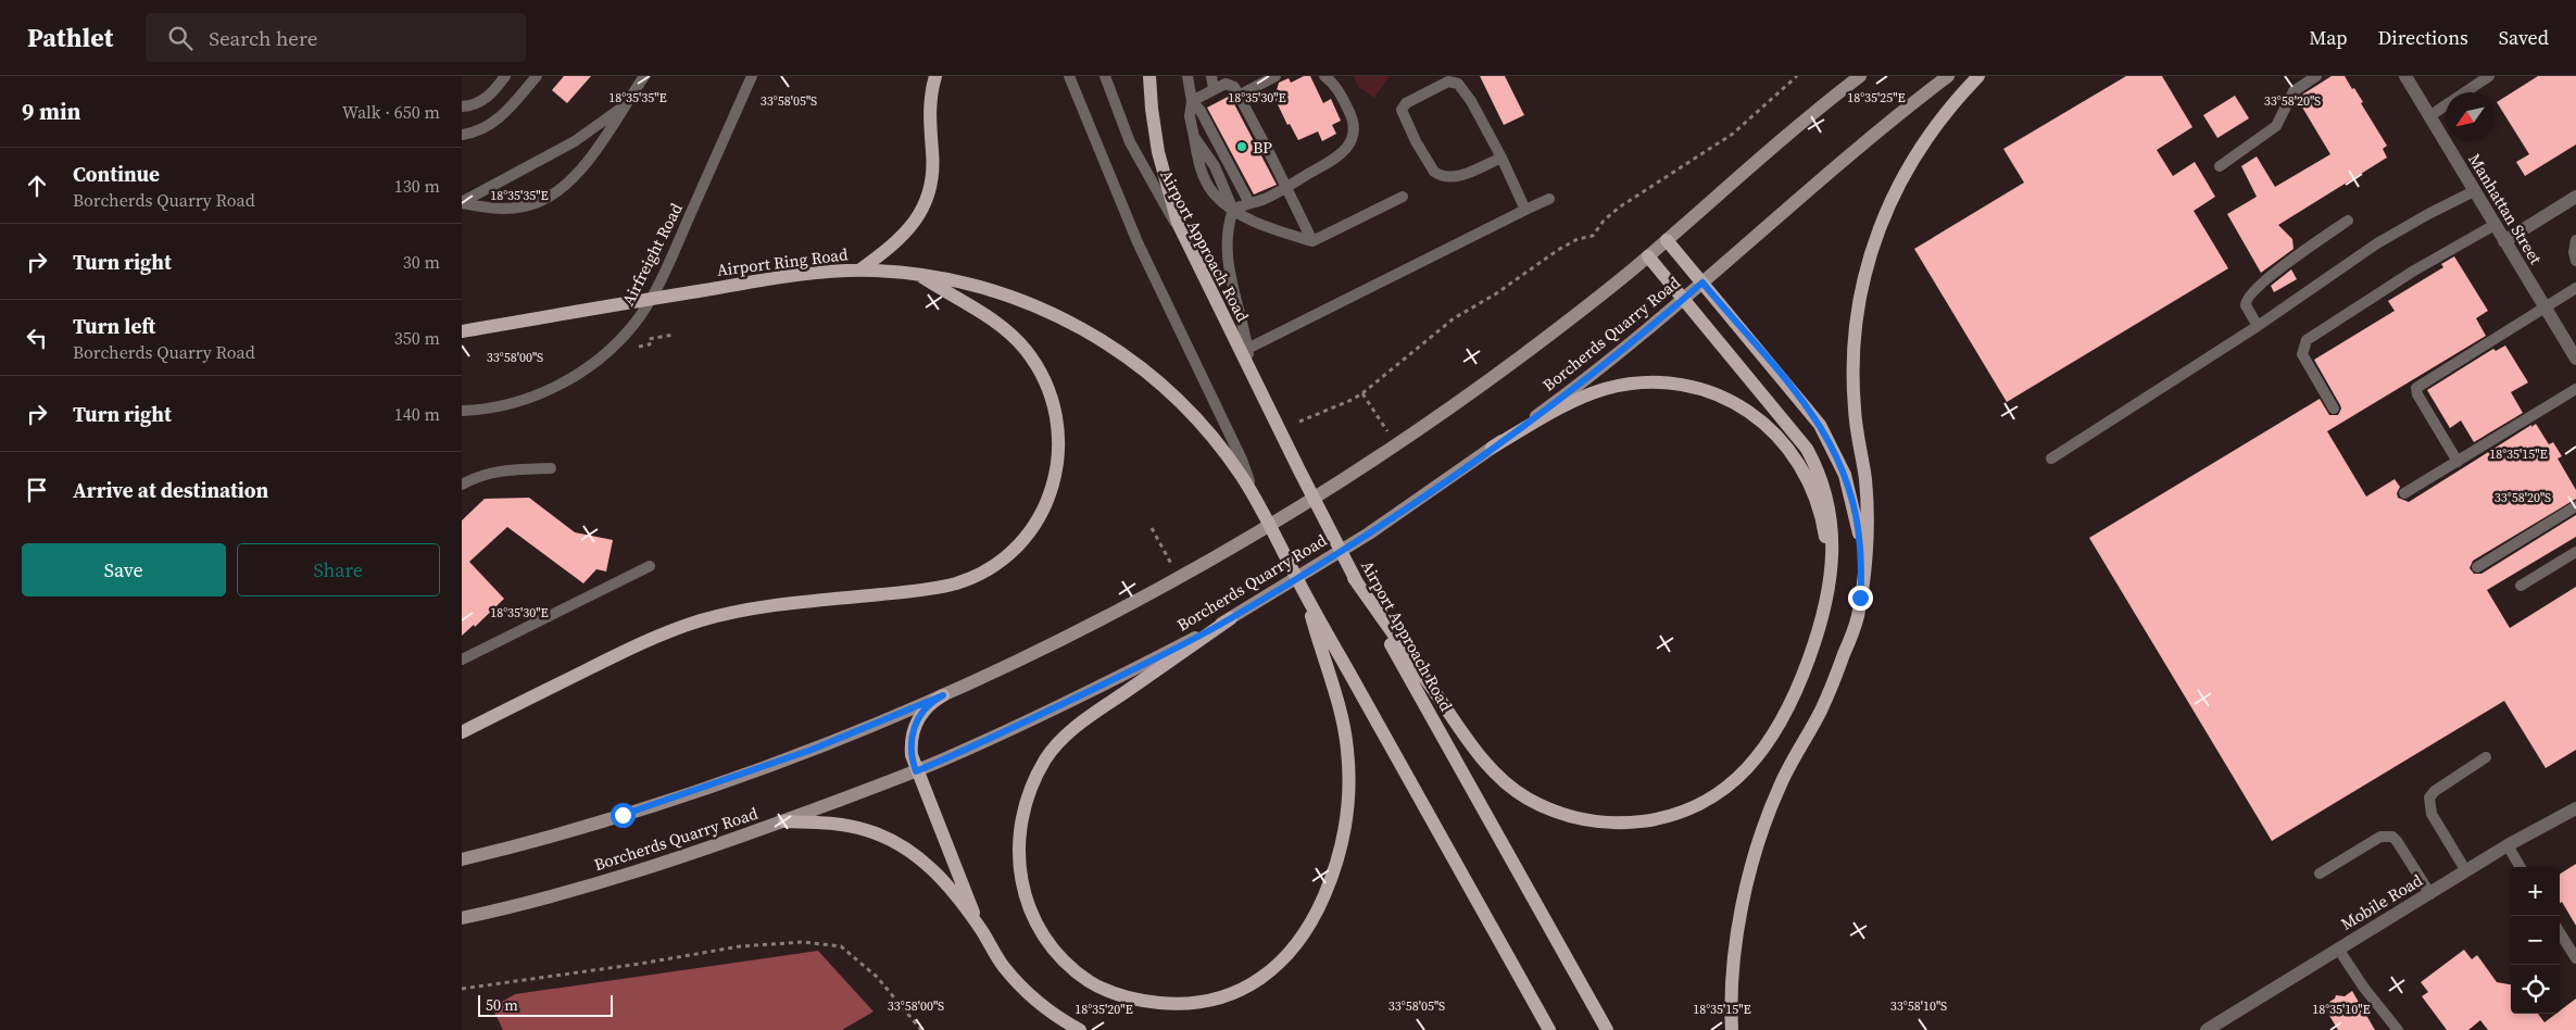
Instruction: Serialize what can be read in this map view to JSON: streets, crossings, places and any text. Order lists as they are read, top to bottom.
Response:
{
  "streets": {
    "main road": ["Airport Approach Road", "Airport Ring Road", "Borcherds Quarry Road"],
    "street": ["Manhattan Street", "Mobile Road"],
    "lane": ["Airfreight Road"]
  },
  "places": ["BP"],
  "scale_bar": "50 m",
  "north": "bottom left",
  "page": {
    "header": "Pathlet",
    "search": "Search here",
    "nav": ["Map", "Directions", "Saved"],
    "heading": ["9 min", "Walk · 650 m"],
    "list": [
      ["Continue", "Borcherds Quarry Road", "130 m"],
      ["Turn right", "30 m"],
      ["Turn left", "Borcherds Quarry Road", "350 m"],
      ["Turn right", "140 m"],
      "Arrive at destination"
    ],
    "buttons": ["Save", "Share"],
    "map_buttons": ["+", "−"],
    "scale": "50 m"
  },
  "coordinates": [
    "18°35'35\"E",
    "18°35'30\"E",
    "18°35'25\"E",
    "33°58'05\"S",
    "33°58'20\"S",
    "33°58'00\"S",
    "18°35'15\"E",
    "33°58'10\"S",
    "18°35'20\"E",
    "18°35'10\"E"
  ]
}
